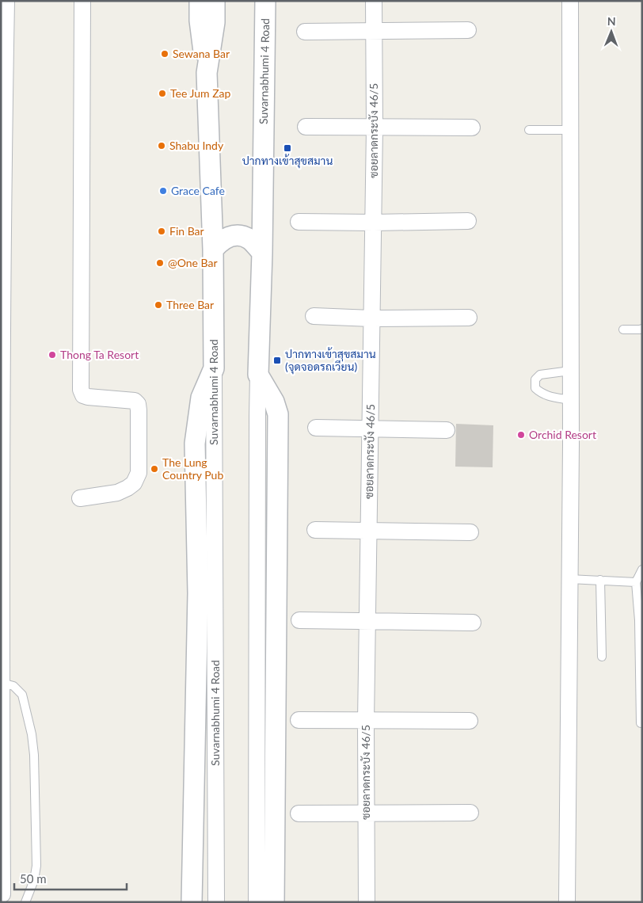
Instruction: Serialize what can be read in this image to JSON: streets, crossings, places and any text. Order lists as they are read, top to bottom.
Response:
{
  "streets": {
    "street": ["Suvarnabhumi 4 Road", "ซอยลาดกระบัง 46/5"]
  },
  "places": {
    "other": [
      "Sewana Bar",
      "Tee Jum Zap",
      "Shabu Indy",
      "Grace Cafe",
      "Fin Bar",
      "@One Bar",
      "Three Bar",
      "Thong Ta Resort",
      "Orchid Resort",
      "The Lung Country Pub"
    ],
    "transit": ["ปากทางเข้าสุขสมาน", "ปากทางเข้าสุขสมาน (จุดจอดรถเวียน)"]
  },
  "scale_bar": "50 m",
  "north": "top"
}
